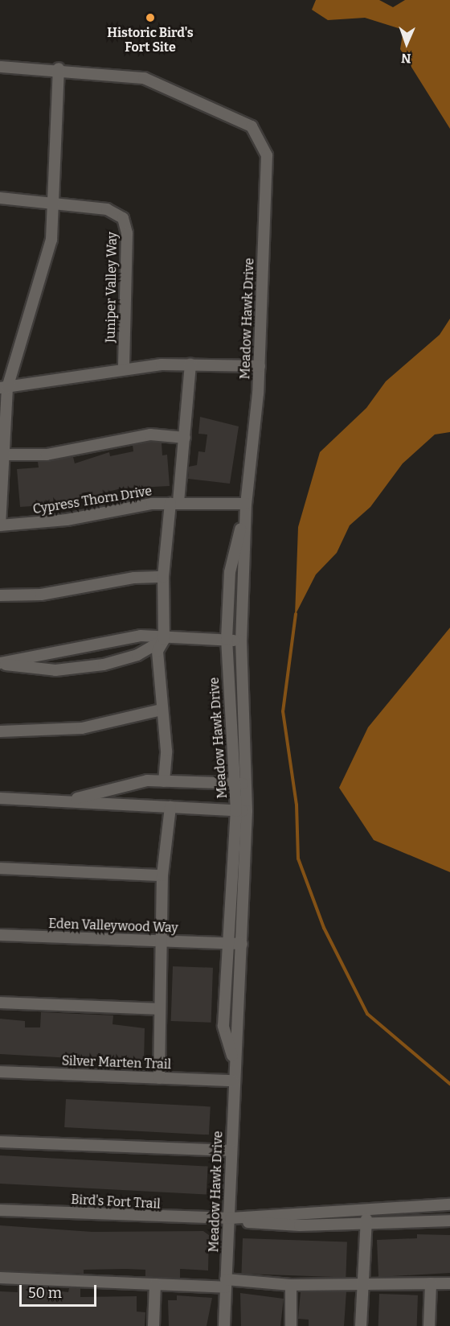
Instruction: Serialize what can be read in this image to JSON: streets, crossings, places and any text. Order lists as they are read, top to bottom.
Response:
{
  "streets": {
    "street": [
      "Juniper Valley Way",
      "Meadow Hawk Drive",
      "Cypress Thorn Drive",
      "Eden Valleywood Way",
      "Silver Marten Trail",
      "Bird's Fort Trail"
    ]
  },
  "crossings": [
    ["Meadow Hawk Drive", "Cypress Thorn Drive"],
    ["Meadow Hawk Drive", "Eden Valleywood Way"],
    ["Meadow Hawk Drive", "Silver Marten Trail"],
    ["Meadow Hawk Drive", "Bird's Fort Trail"]
  ],
  "places": ["Historic Bird's Fort Site"],
  "scale_bar": "50 m",
  "north": "bottom"
}
